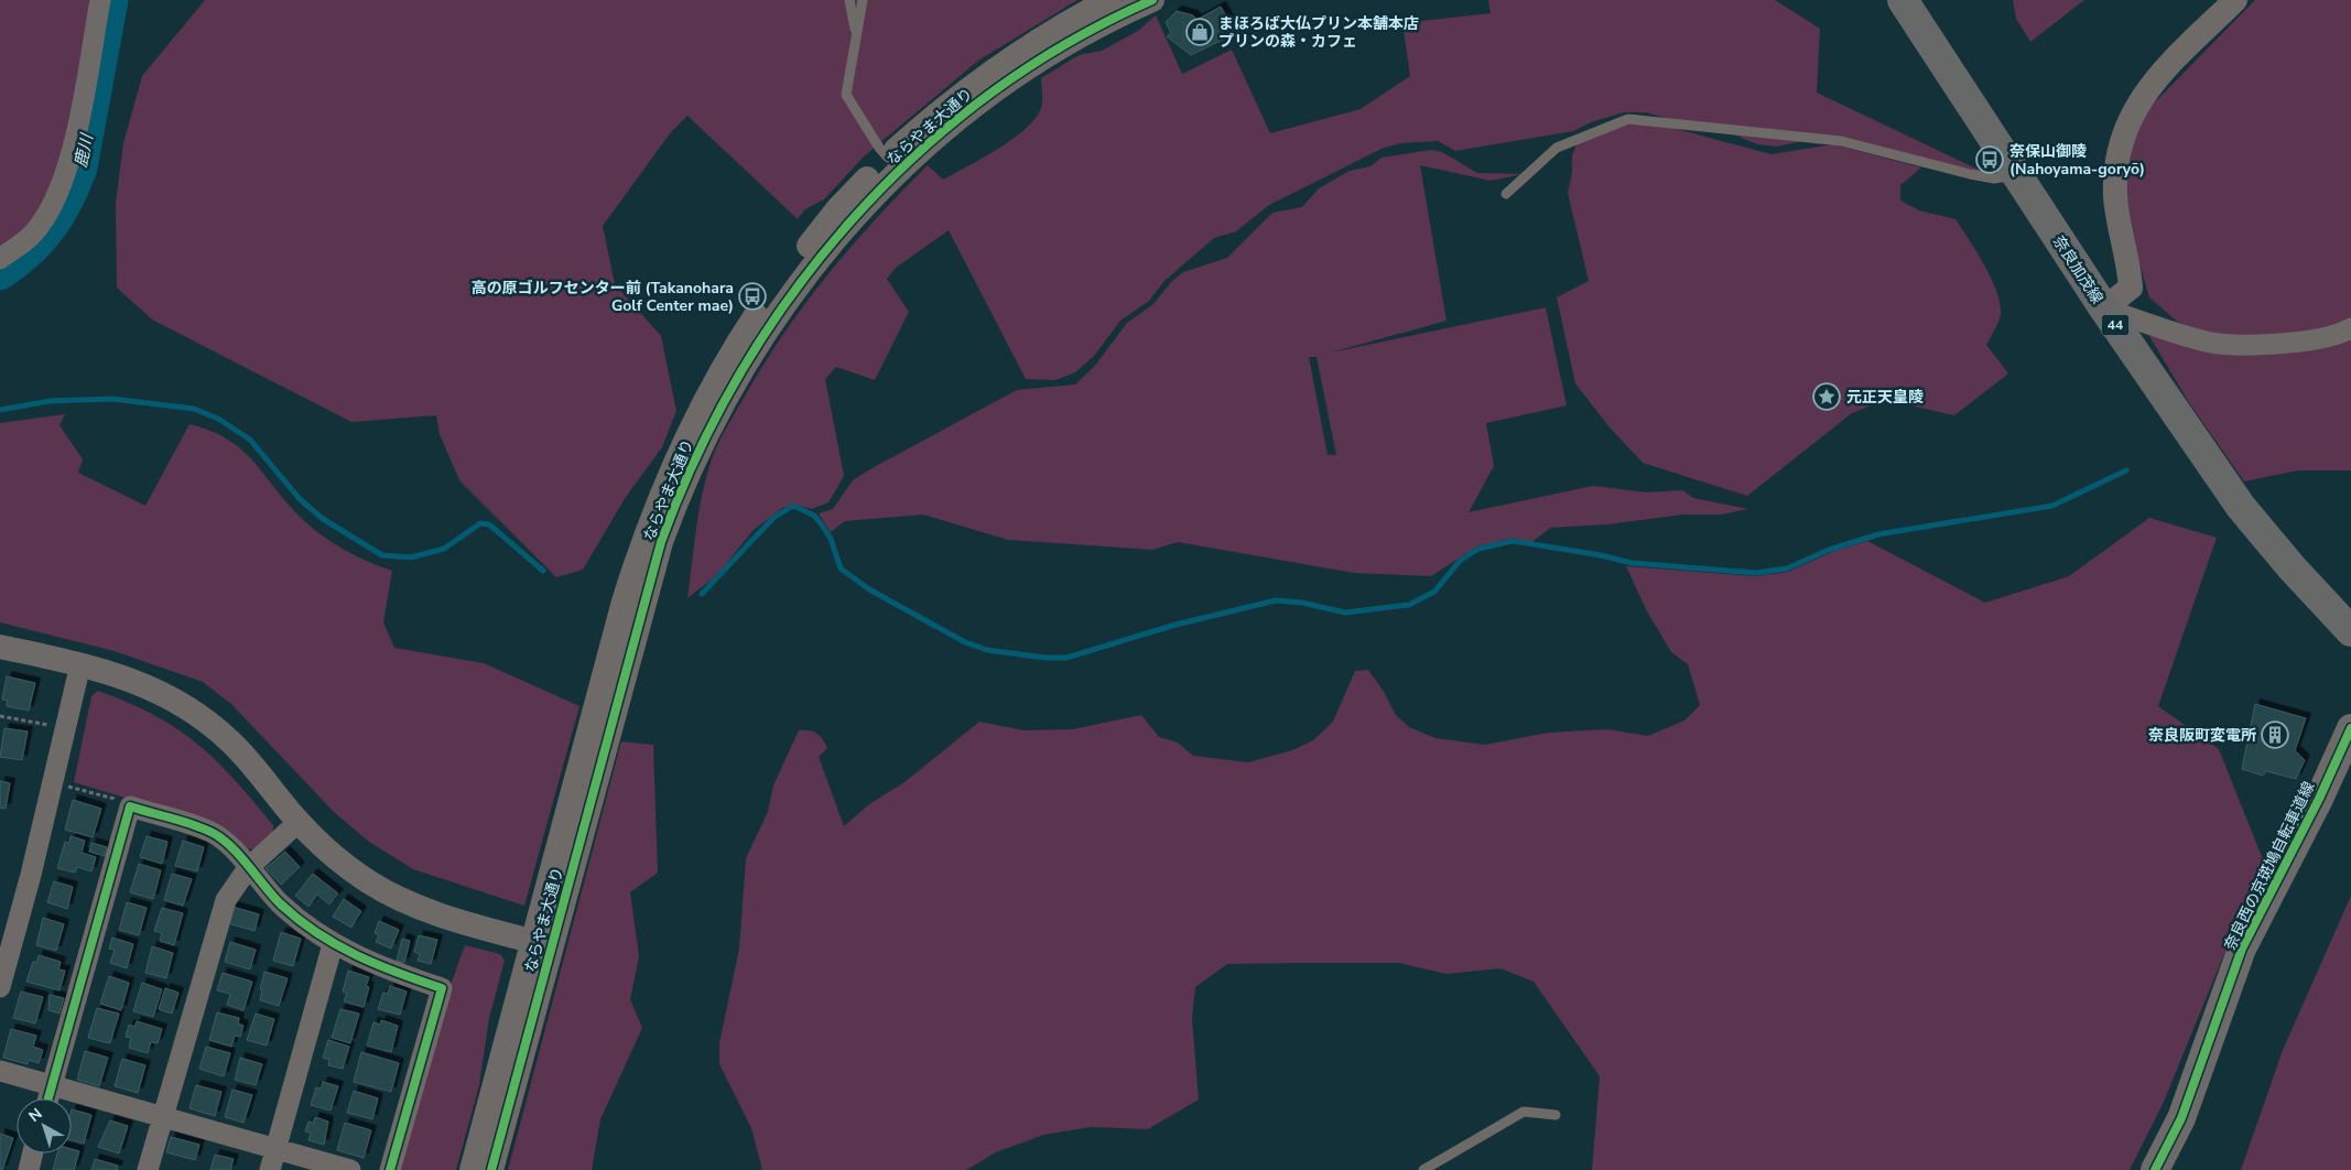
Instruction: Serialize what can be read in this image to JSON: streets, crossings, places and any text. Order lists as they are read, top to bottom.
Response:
{
  "streets": {
    "main road": ["奈良加茂線", "44", "奈良西の京斑鳩自転車道線"],
    "street": ["ならやま大通り"]
  },
  "water": ["鹿川"],
  "places": {
    "shop": ["まほろば大仏プリン本舗本店 プリンの森・カフェ"],
    "bus stop": ["奈保山御陵 (Nahoyama-goryō)", "高の原ゴルフセンター前 (Takanohara Golf Center mae)"],
    "place": ["元正天皇陵"],
    "building": ["奈良阪町変電所"]
  },
  "north": "top left"
}
